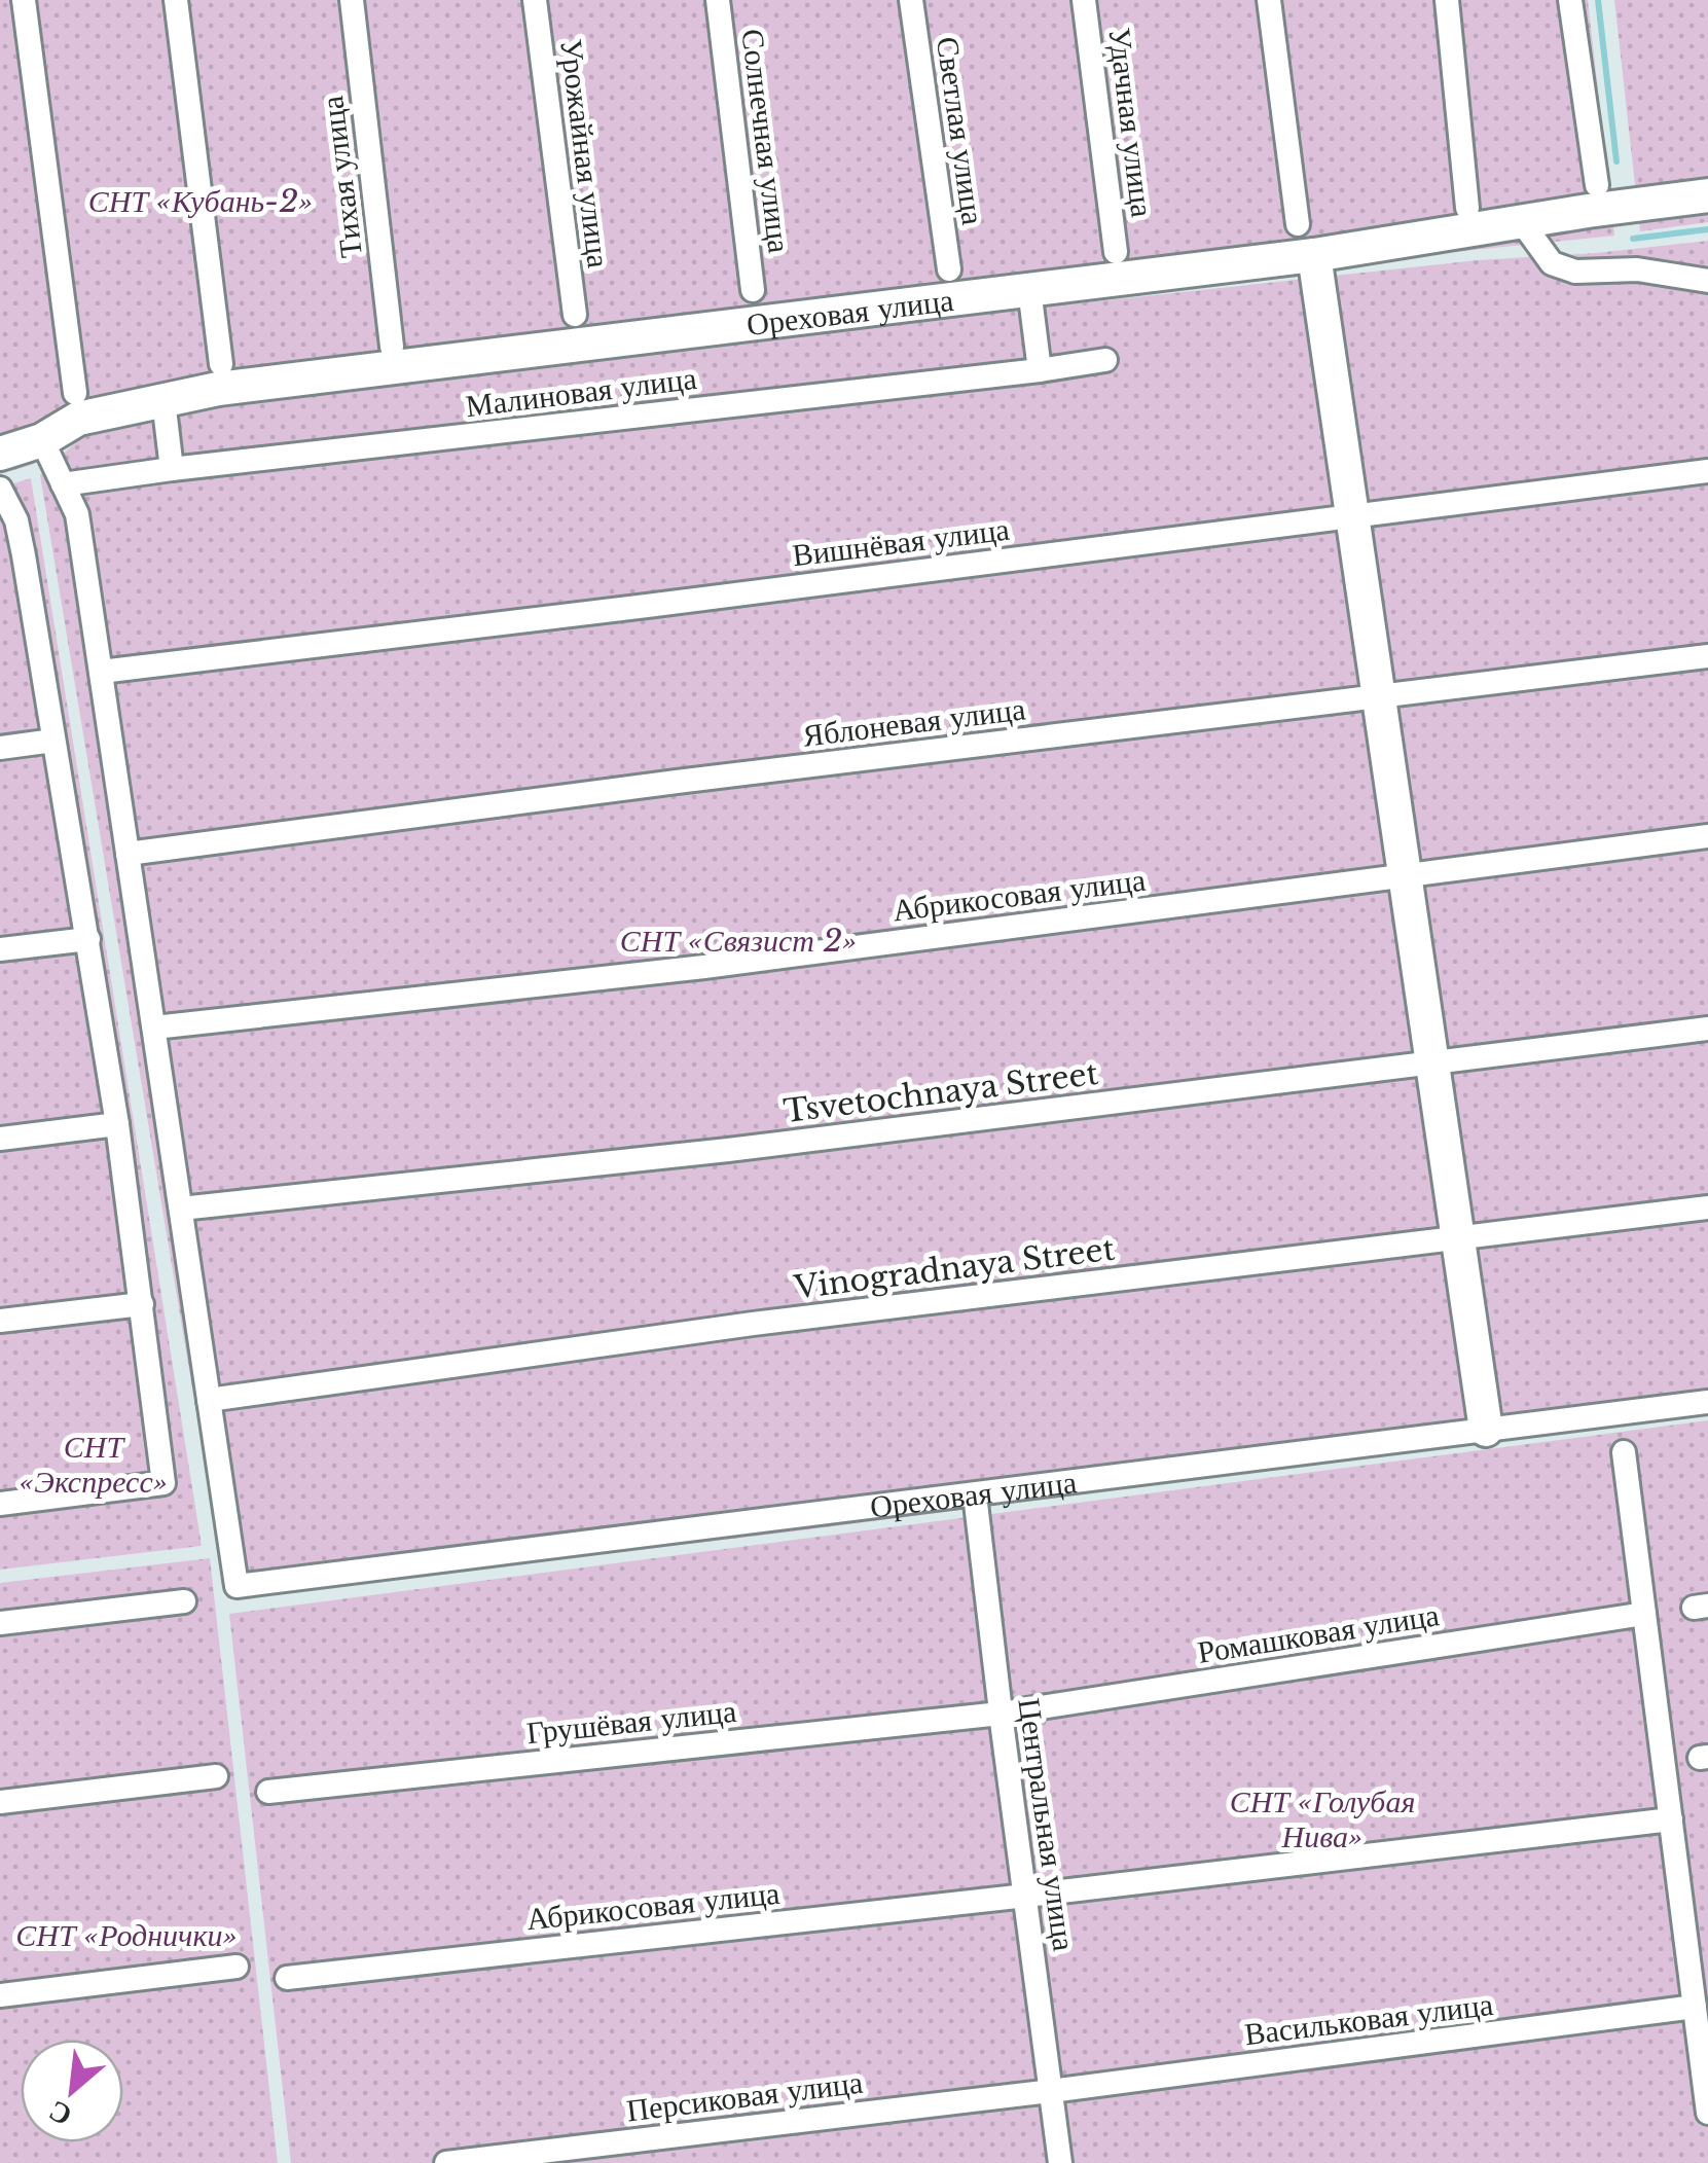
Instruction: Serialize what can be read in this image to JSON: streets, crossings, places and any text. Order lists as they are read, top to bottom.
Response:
{
  "streets": {
    "street": [
      "Удачная улица",
      "Светлая улица",
      "Солнечная улица",
      "Урожайная улица",
      "Тихая улица",
      "Ореховая улица",
      "Малиновая улица",
      "Вишнёвая улица",
      "Яблоневая улица",
      "Абрикосовая улица",
      "Tsvetochnaya Street",
      "Vinogradnaya Street",
      "Ромашковая улица",
      "Грушёвая улица",
      "Центральная улица",
      "Васильковая улица",
      "Персиковая улица"
    ]
  },
  "crossings": [
    ["Ореховая улица", "Vinogradnaya Street"],
    ["Ореховая улица", "Центральная улица"],
    ["Абрикосовая улица", "Центральная улица"],
    ["Ромашковая улица", "Грушёвая улица"],
    ["Ромашковая улица", "Центральная улица"],
    ["Грушёвая улица", "Центральная улица"],
    ["Центральная улица", "Васильковая улица"],
    ["Центральная улица", "Персиковая улица"],
    ["Васильковая улица", "Персиковая улица"]
  ],
  "parks": [
    "СНТ «Кубань-2»",
    "СНТ «Связист 2»",
    "СНТ «Экспресс»",
    "СНТ «Голубая Нива»",
    "СНТ «Роднички»"
  ],
  "north": "bottom left"
}
